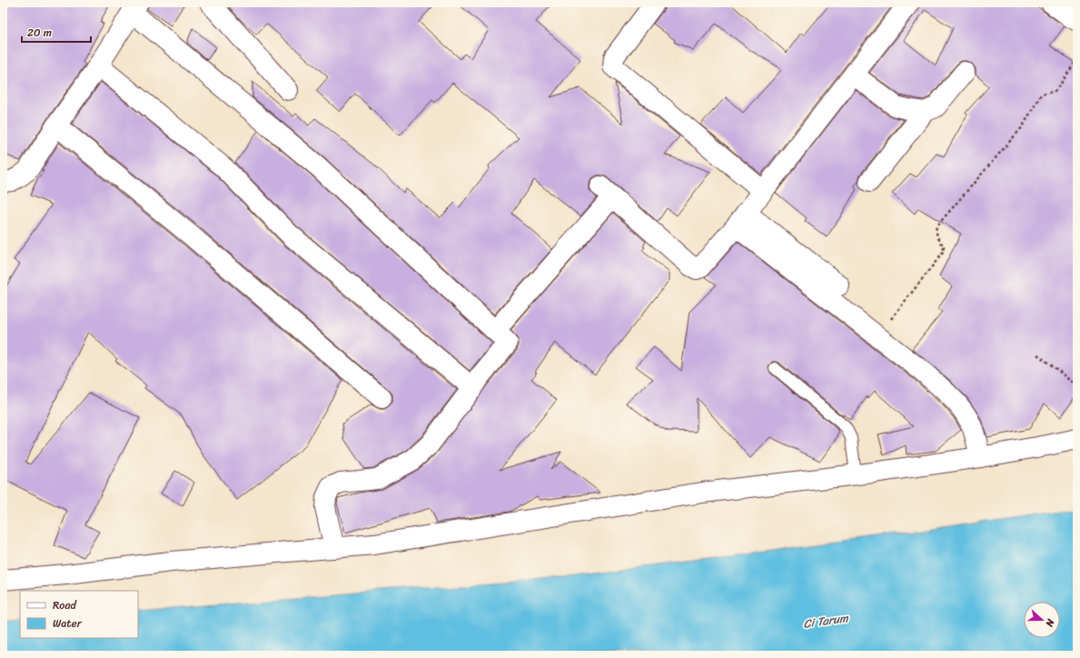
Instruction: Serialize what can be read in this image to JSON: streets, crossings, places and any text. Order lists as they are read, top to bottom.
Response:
{
  "water": ["Ci Tarum"],
  "legend": ["Road", "Water"],
  "scale_bar": "20 m",
  "north": "right"
}
